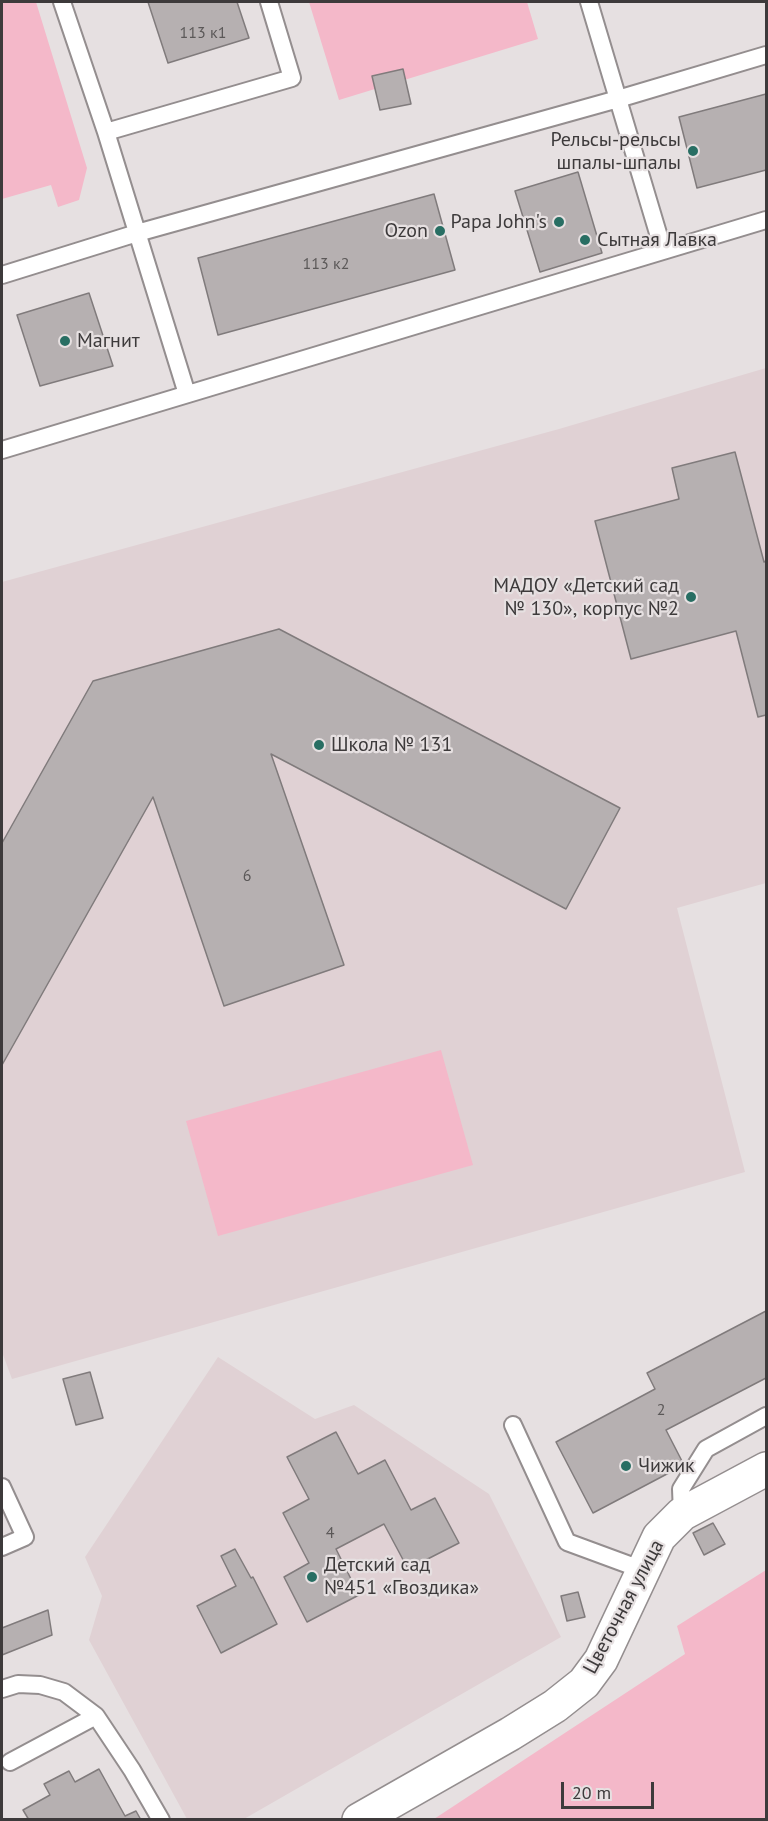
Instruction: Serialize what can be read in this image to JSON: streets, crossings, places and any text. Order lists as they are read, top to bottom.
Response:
{
  "streets": {
    "street": ["Цветочная улица"]
  },
  "places": [
    "Рельсы-рельсы шпалы-шпалы",
    "Papa John's",
    "Ozon",
    "Сытная Лавка",
    "Магнит",
    "МАДОУ «Детский сад № 130», корпус №2",
    "Школа № 131",
    "Чижик",
    "Детский сад №451 «Гвоздика»"
  ],
  "house_numbers": [
    "113 к1",
    "113 к2",
    "6",
    "2",
    "4"
  ],
  "scale_bar": "20 m"
}
